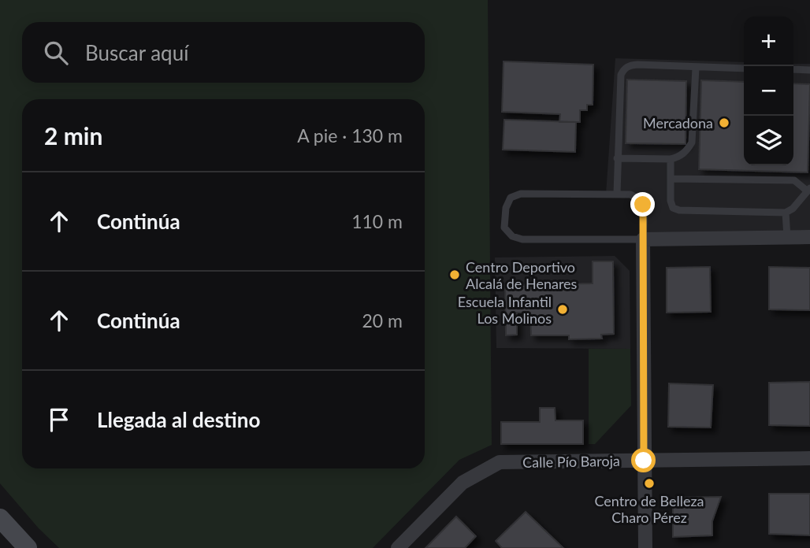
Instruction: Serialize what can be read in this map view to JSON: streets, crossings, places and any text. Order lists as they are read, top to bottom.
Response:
{
  "streets": {
    "street": ["Calle Pío Baroja"]
  },
  "places": [
    "Mercadona",
    "Centro Deportivo Alcalá de Henares",
    "Escuela Infantil Los Molinos",
    "Centro de Belleza Charo Pérez"
  ],
  "page": {
    "map_buttons": ["+", "−"],
    "search": "Buscar aquí",
    "heading": ["2 min", "A pie · 130 m"],
    "list": [
      ["Continúa", "110 m"],
      ["Continúa", "20 m"],
      "Llegada al destino"
    ]
  }
}
